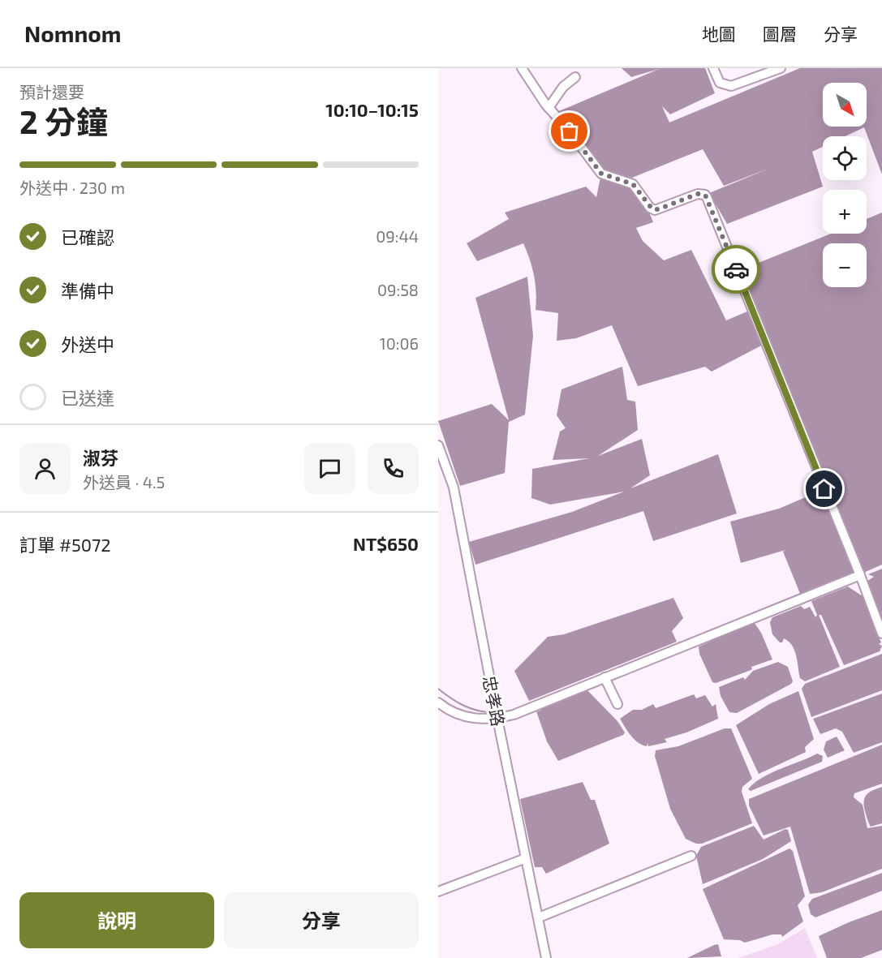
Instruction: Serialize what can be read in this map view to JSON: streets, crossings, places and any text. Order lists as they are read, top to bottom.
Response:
{
  "streets": {
    "street": ["忠孝路"]
  },
  "north": "bottom right",
  "page": {
    "header": "Nomnom",
    "nav": ["地圖", "圖層", "分享"],
    "heading": ["2 分鐘", "預計還要", "10:10–10:15"],
    "panel": [
      "淑芬",
      "外送員 · 4.5",
      "訂單 #5072",
      "NT$650"
    ],
    "map_buttons": ["+", "−"],
    "bar": "外送中 · 230 m",
    "list": [
      ["已確認", "09:44"],
      ["準備中", "09:58"],
      ["外送中", "10:06"],
      "已送達"
    ],
    "buttons": ["說明", "分享"]
  }
}
